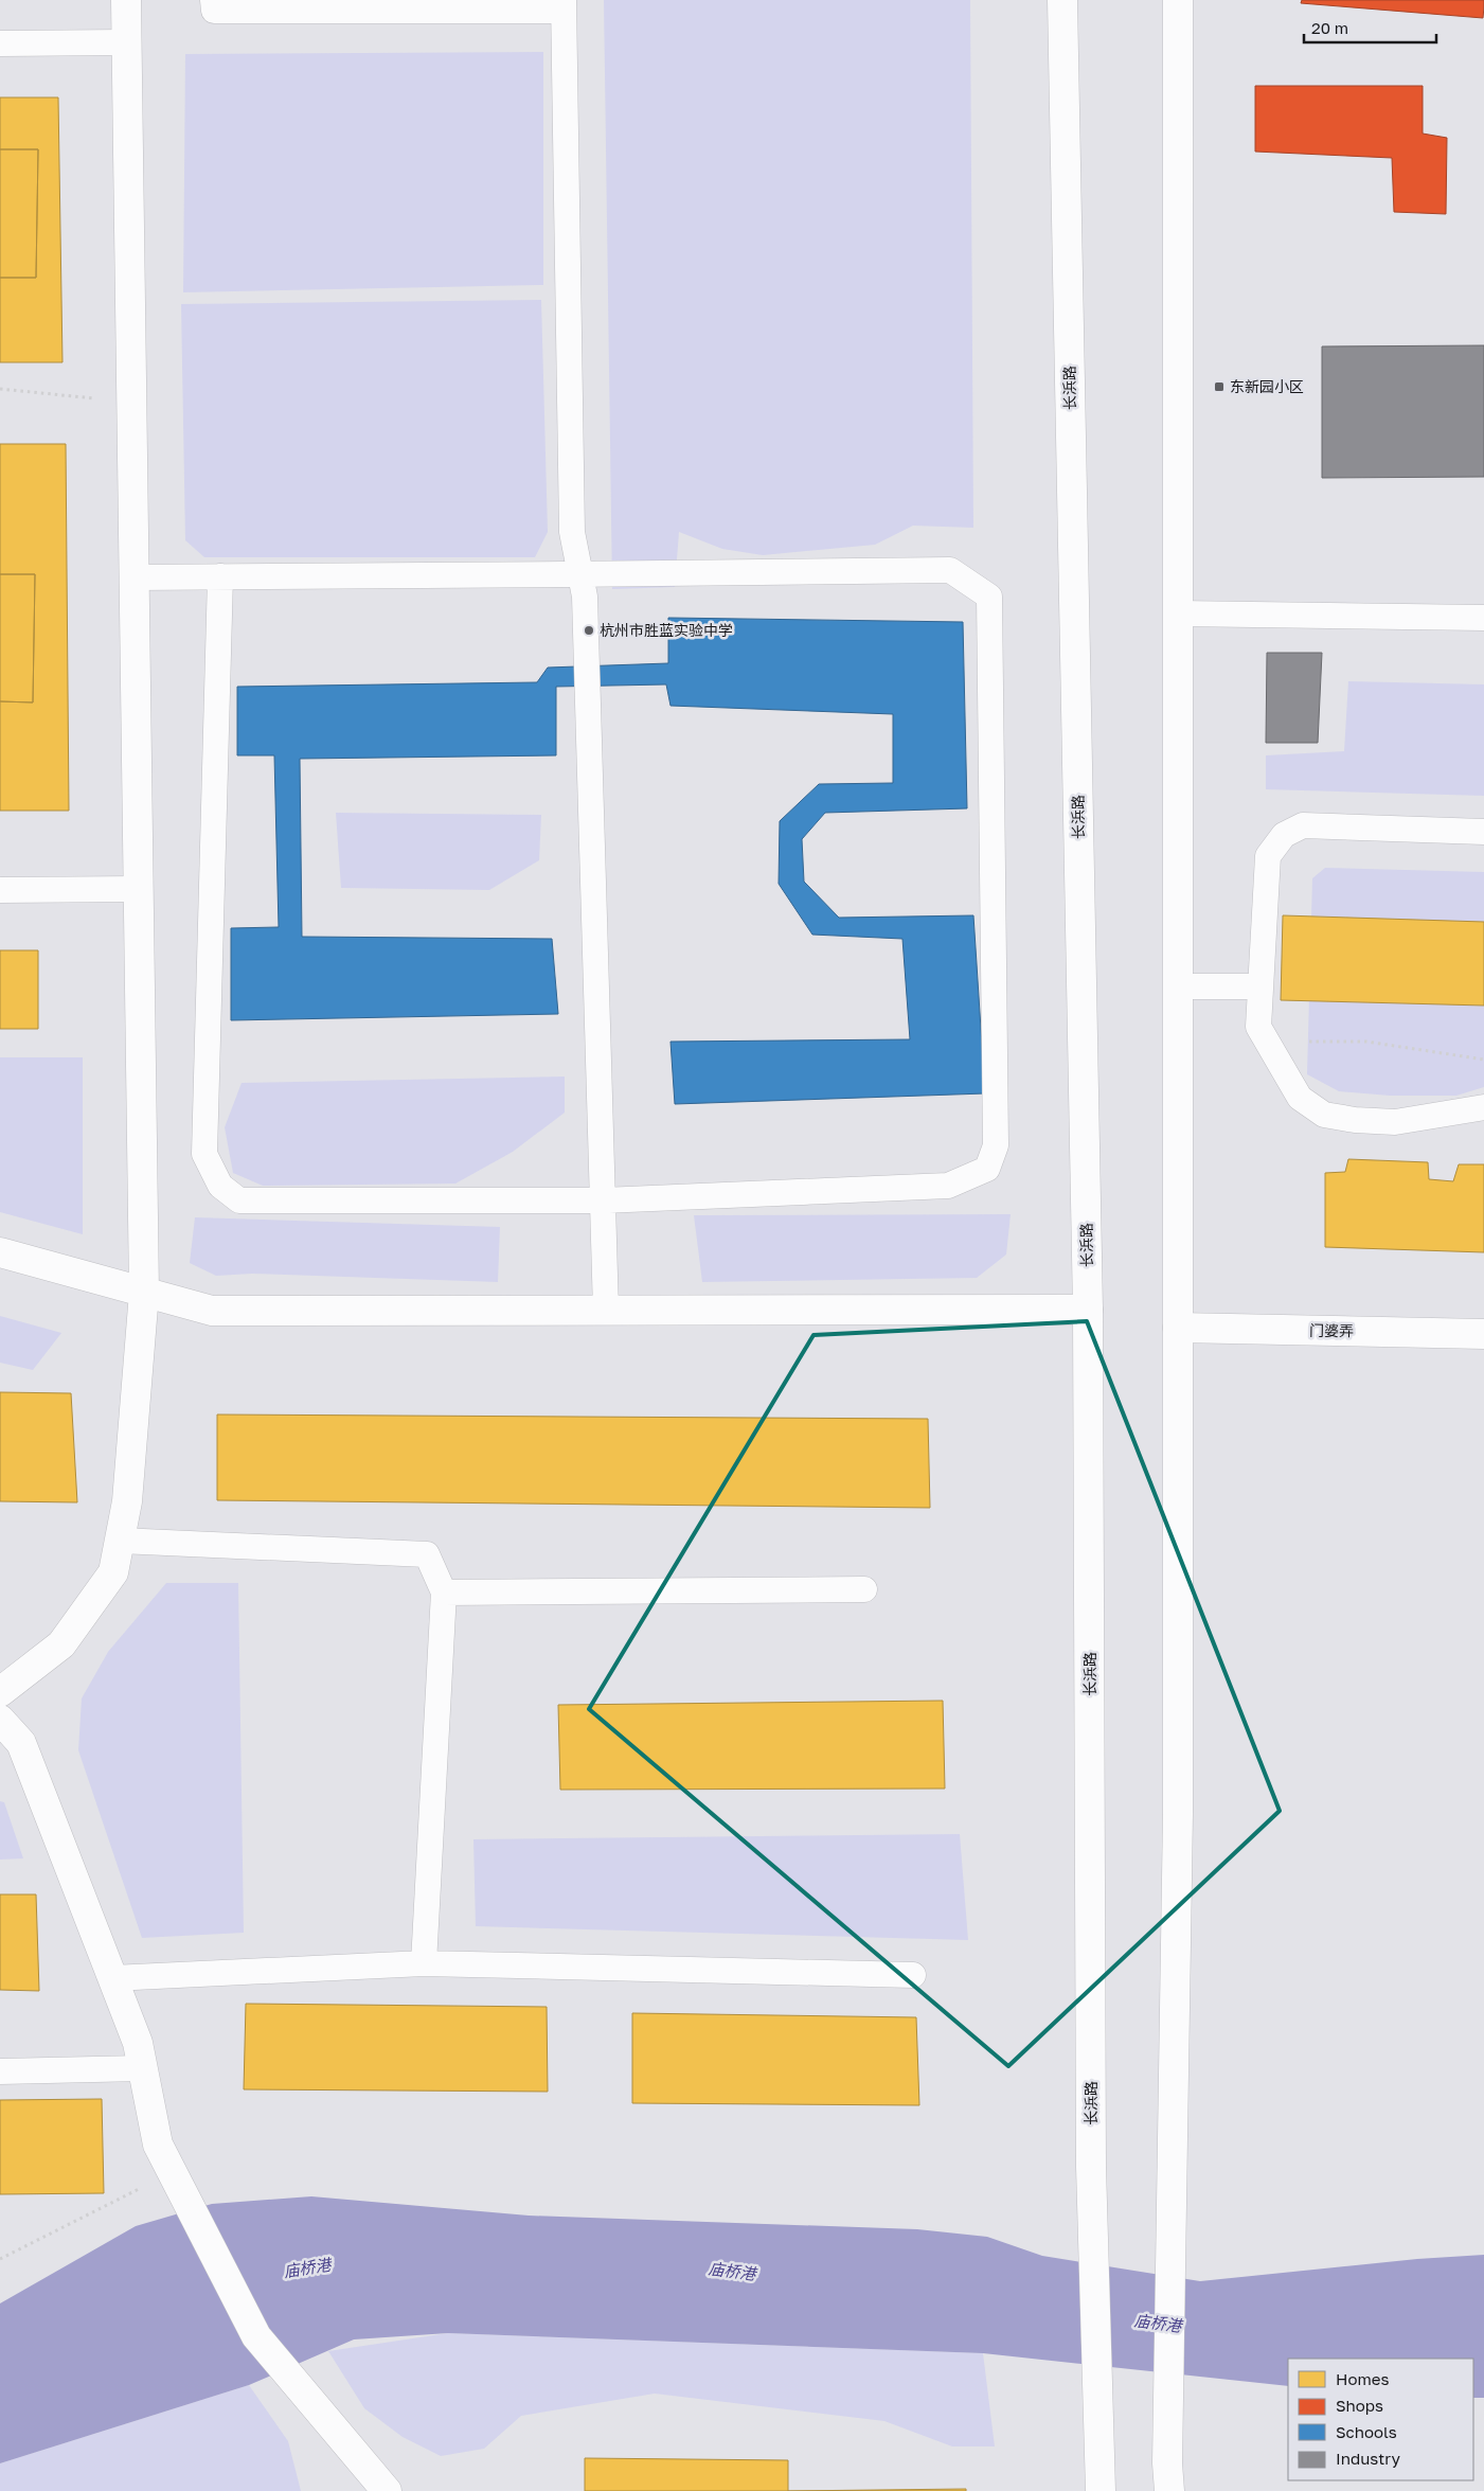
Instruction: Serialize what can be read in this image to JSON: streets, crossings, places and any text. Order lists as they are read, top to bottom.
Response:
{
  "streets": {
    "main road": ["长浜路", "门婆弄"]
  },
  "water": ["庙桥港"],
  "places": {
    "transit": ["东新园小区"],
    "other": ["杭州市胜蓝实验中学"]
  },
  "legend": [
    "Homes",
    "Shops",
    "Schools",
    "Industry"
  ],
  "scale_bar": "20 m"
}
